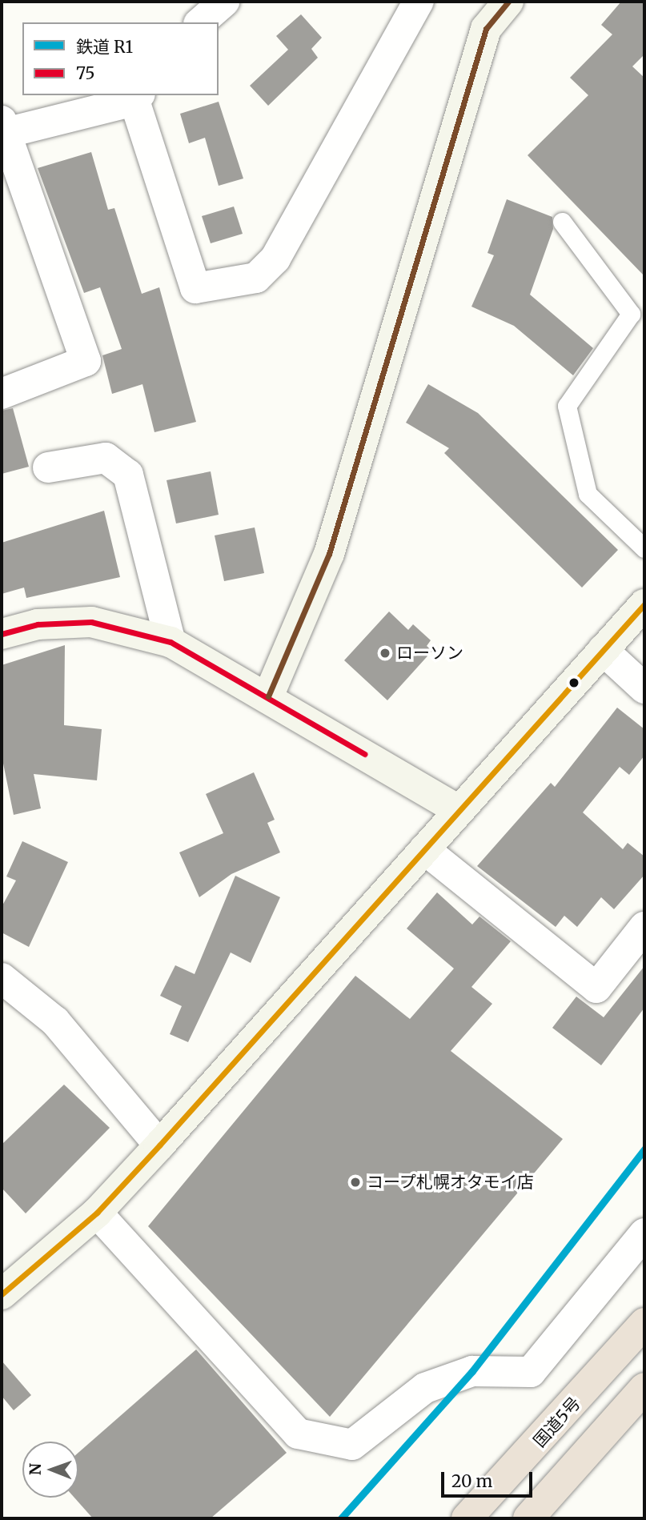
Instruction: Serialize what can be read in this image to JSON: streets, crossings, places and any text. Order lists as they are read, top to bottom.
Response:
{
  "streets": {
    "highway": ["国道5号"]
  },
  "places": ["ローソン", "コープ札幌オタモイ店"],
  "lines": ["transit line 75", "rail line R1"],
  "legend": ["鉄道 R1", "75"],
  "scale_bar": "20 m",
  "north": "left"
}
